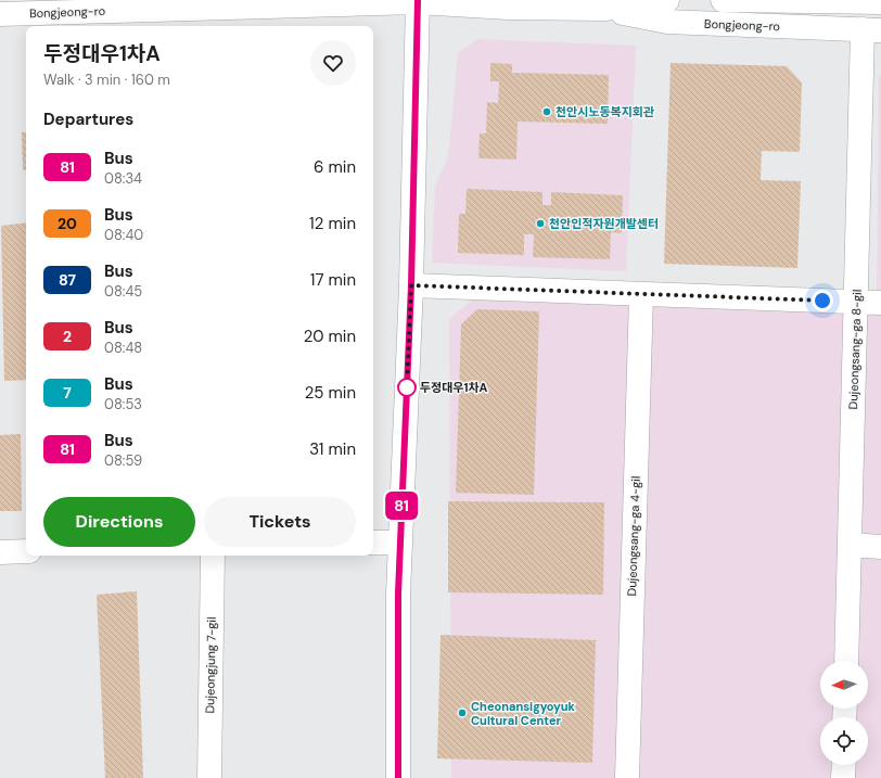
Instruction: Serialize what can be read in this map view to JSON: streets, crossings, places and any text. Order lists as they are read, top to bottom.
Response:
{
  "streets": {
    "street": [
      "Bongjeong-ro",
      "Dujeongsang-ga 8-gil",
      "Dujeongsang-ga 4-gil",
      "Dujeongjung 7-gil"
    ]
  },
  "crossings": [
    ["Bongjeong-ro", "Dujeongsang-ga 8-gil"]
  ],
  "places": [
    "천안시노동복지회관",
    "천안인적자원개발센터",
    "두정대우1차A",
    "Cheonansigyoyuk Cultural Center"
  ],
  "lines": ["bus line 81"],
  "north": "left",
  "page": {
    "on_map": "81",
    "heading": [
      ["두정대우1차A", "Walk · 3 min · 160 m"],
      "Departures"
    ],
    "list": [
      {
        "mark": "81",
        "name": "Bus",
        "note": "08:34",
        "value": "6 min"
      },
      {
        "mark": "20",
        "name": "Bus",
        "note": "08:40",
        "value": "12 min"
      },
      {
        "mark": "87",
        "name": "Bus",
        "note": "08:45",
        "value": "17 min"
      },
      {
        "mark": "2",
        "name": "Bus",
        "note": "08:48",
        "value": "20 min"
      },
      {
        "mark": "7",
        "name": "Bus",
        "note": "08:53",
        "value": "25 min"
      },
      {
        "mark": "81",
        "name": "Bus",
        "note": "08:59",
        "value": "31 min"
      }
    ],
    "buttons": ["Directions", "Tickets"]
  }
}
